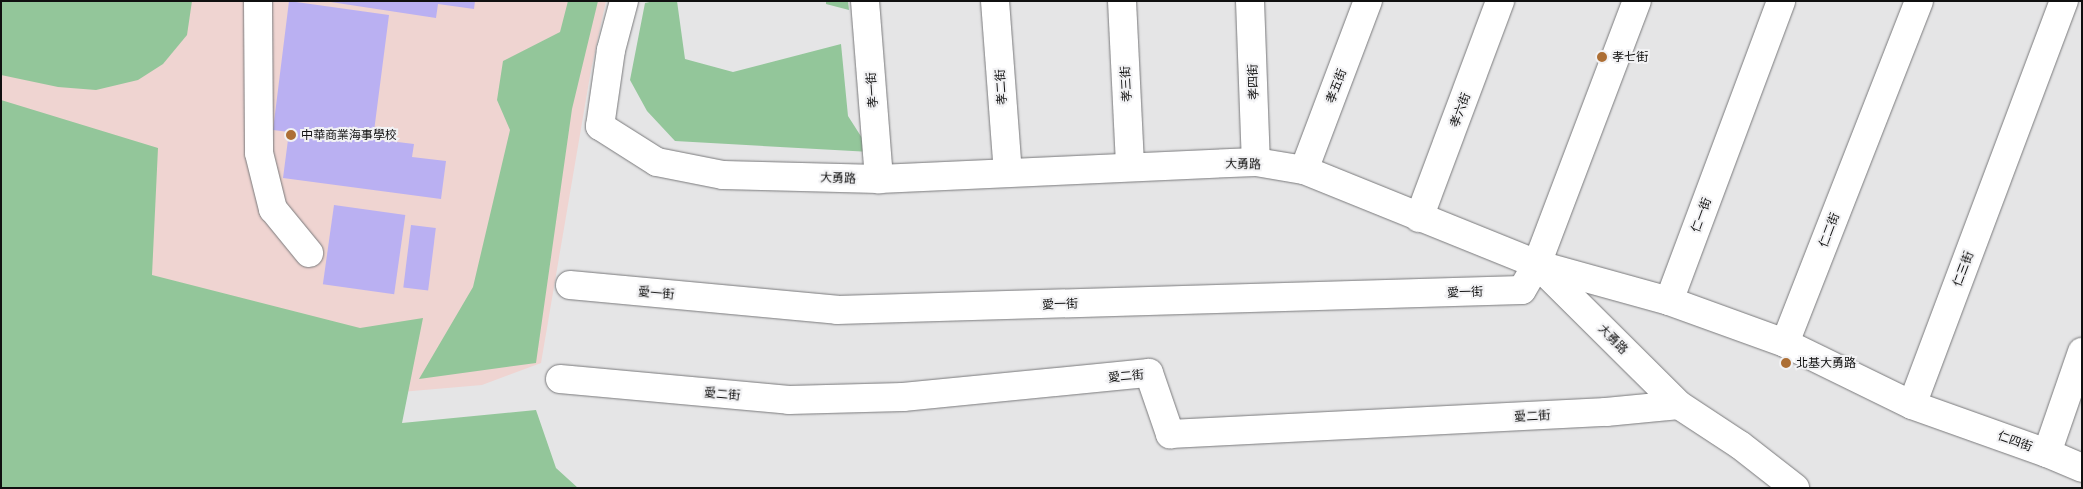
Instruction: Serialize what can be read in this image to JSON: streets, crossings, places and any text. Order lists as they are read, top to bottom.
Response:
{
  "streets": {
    "street": [
      "孝四街",
      "孝三街",
      "孝五街",
      "孝二街",
      "孝一街",
      "孝六街",
      "大勇路",
      "仁一街",
      "仁二街",
      "仁三街",
      "愛一街",
      "愛二街",
      "仁四街"
    ]
  },
  "crossings": [
    ["孝四街", "大勇路"],
    ["孝三街", "大勇路"],
    ["孝五街", "大勇路"],
    ["孝二街", "大勇路"],
    ["孝一街", "大勇路"],
    ["孝六街", "大勇路"],
    ["大勇路", "愛一街"],
    ["大勇路", "愛二街"],
    ["仁三街", "仁四街"]
  ],
  "places": ["孝七街", "中華商業海事學校", "北基大勇路"]
}
